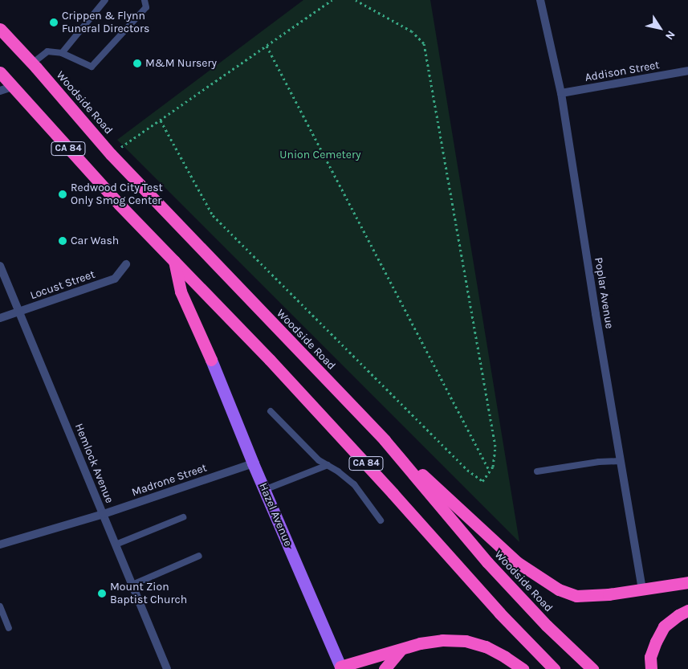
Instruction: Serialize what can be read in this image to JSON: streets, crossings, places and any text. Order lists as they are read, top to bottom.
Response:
{
  "streets": {
    "highway": ["Woodside Road", "CA 84"],
    "main road": ["Hazel Avenue"],
    "street": [
      "Addison Street",
      "Locust Street",
      "Poplar Avenue",
      "Hemlock Avenue",
      "Madrone Street"
    ]
  },
  "crossings": [
    ["Addison Street", "Poplar Avenue"],
    ["Locust Street", "Hemlock Avenue"],
    ["Hemlock Avenue", "Madrone Street"],
    ["Madrone Street", "Hazel Avenue"]
  ],
  "parks": ["Union Cemetery"],
  "places": [
    "Crippen & Flynn Funeral Directors",
    "M&M Nursery",
    "Redwood City Test Only Smog Center",
    "Car Wash",
    "Mount Zion Baptist Church"
  ],
  "north": "bottom right"
}
